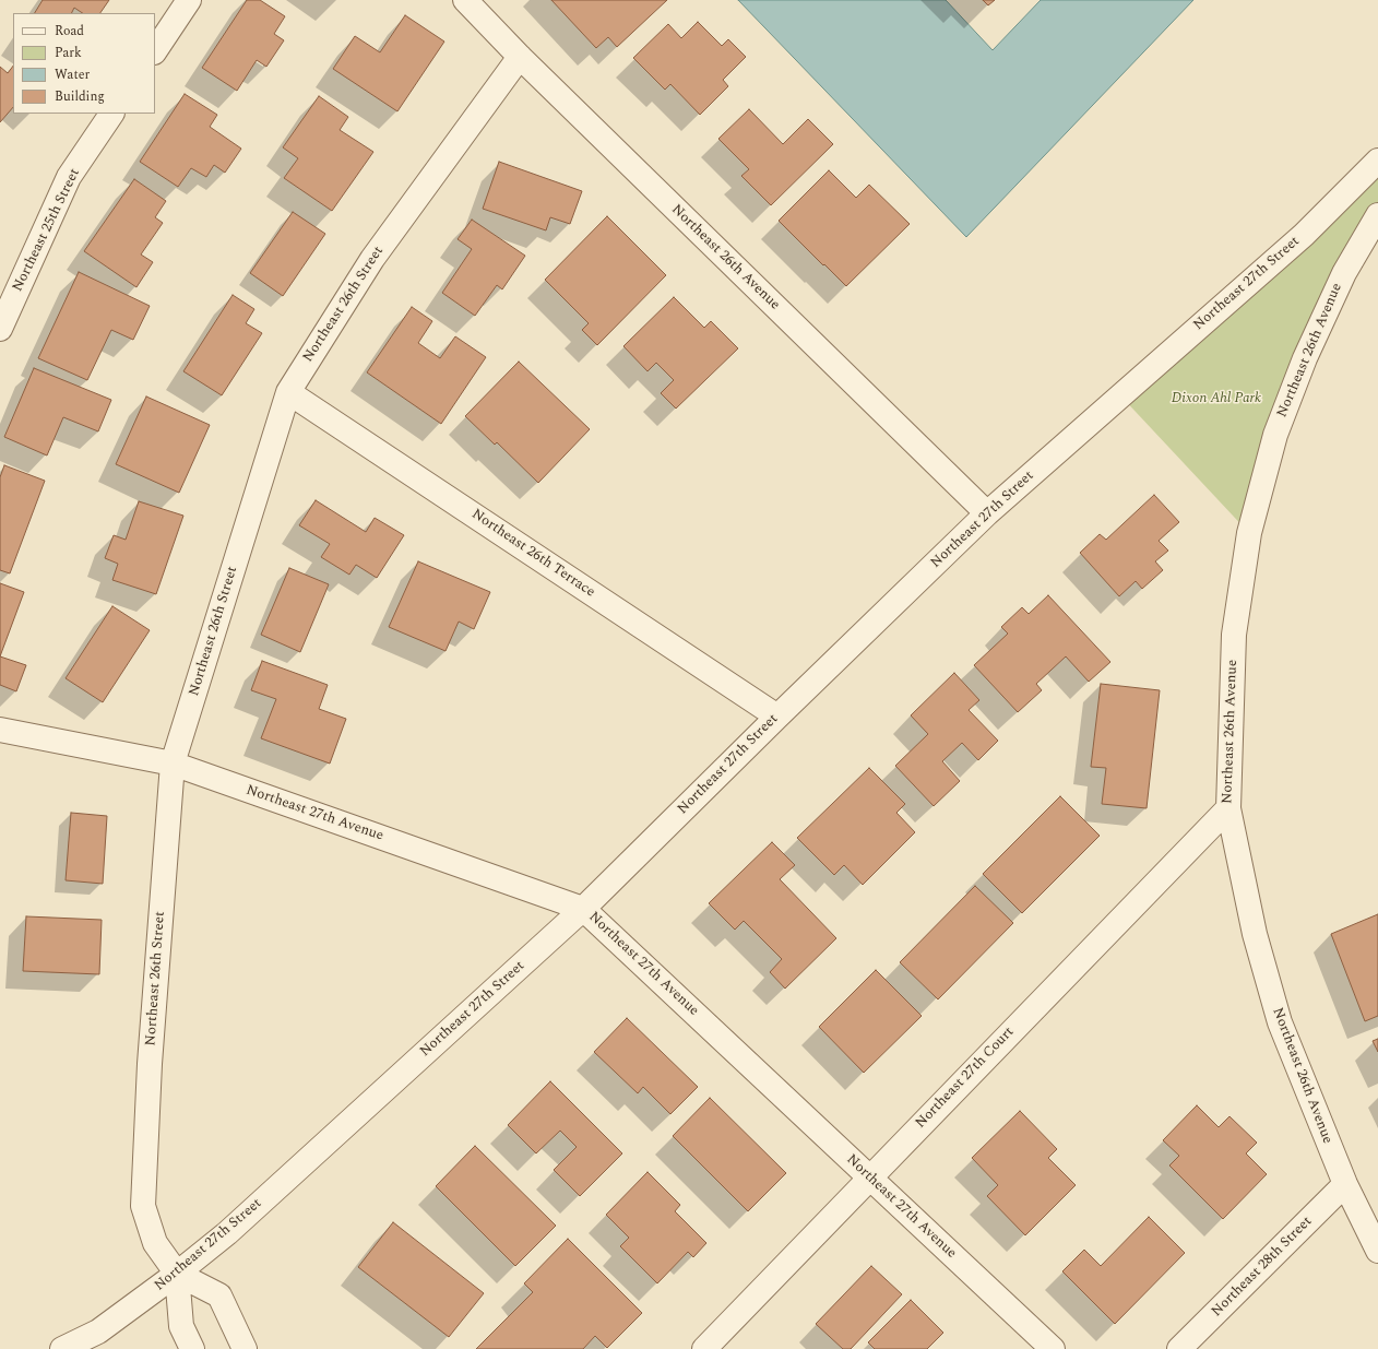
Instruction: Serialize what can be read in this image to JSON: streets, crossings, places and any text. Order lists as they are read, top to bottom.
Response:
{
  "streets": {
    "street": [
      "Northeast 25th Street",
      "Northeast 26th Avenue",
      "Northeast 27th Street",
      "Northeast 26th Street",
      "Northeast 26th Terrace",
      "Northeast 27th Avenue",
      "Northeast 27th Court",
      "Northeast 28th Street"
    ]
  },
  "crossings": [
    ["Northeast 26th Avenue", "Northeast 27th Street"],
    ["Northeast 26th Avenue", "Northeast 26th Street"],
    ["Northeast 26th Avenue", "Northeast 27th Court"],
    ["Northeast 26th Avenue", "Northeast 28th Street"],
    ["Northeast 27th Street", "Northeast 26th Street"],
    ["Northeast 27th Street", "Northeast 26th Terrace"],
    ["Northeast 27th Street", "Northeast 27th Avenue"],
    ["Northeast 26th Street", "Northeast 26th Terrace"],
    ["Northeast 26th Street", "Northeast 27th Avenue"],
    ["Northeast 27th Avenue", "Northeast 27th Court"]
  ],
  "parks": ["Dixon Ahl Park"],
  "legend": [
    "Road",
    "Park",
    "Water",
    "Building"
  ]
}
